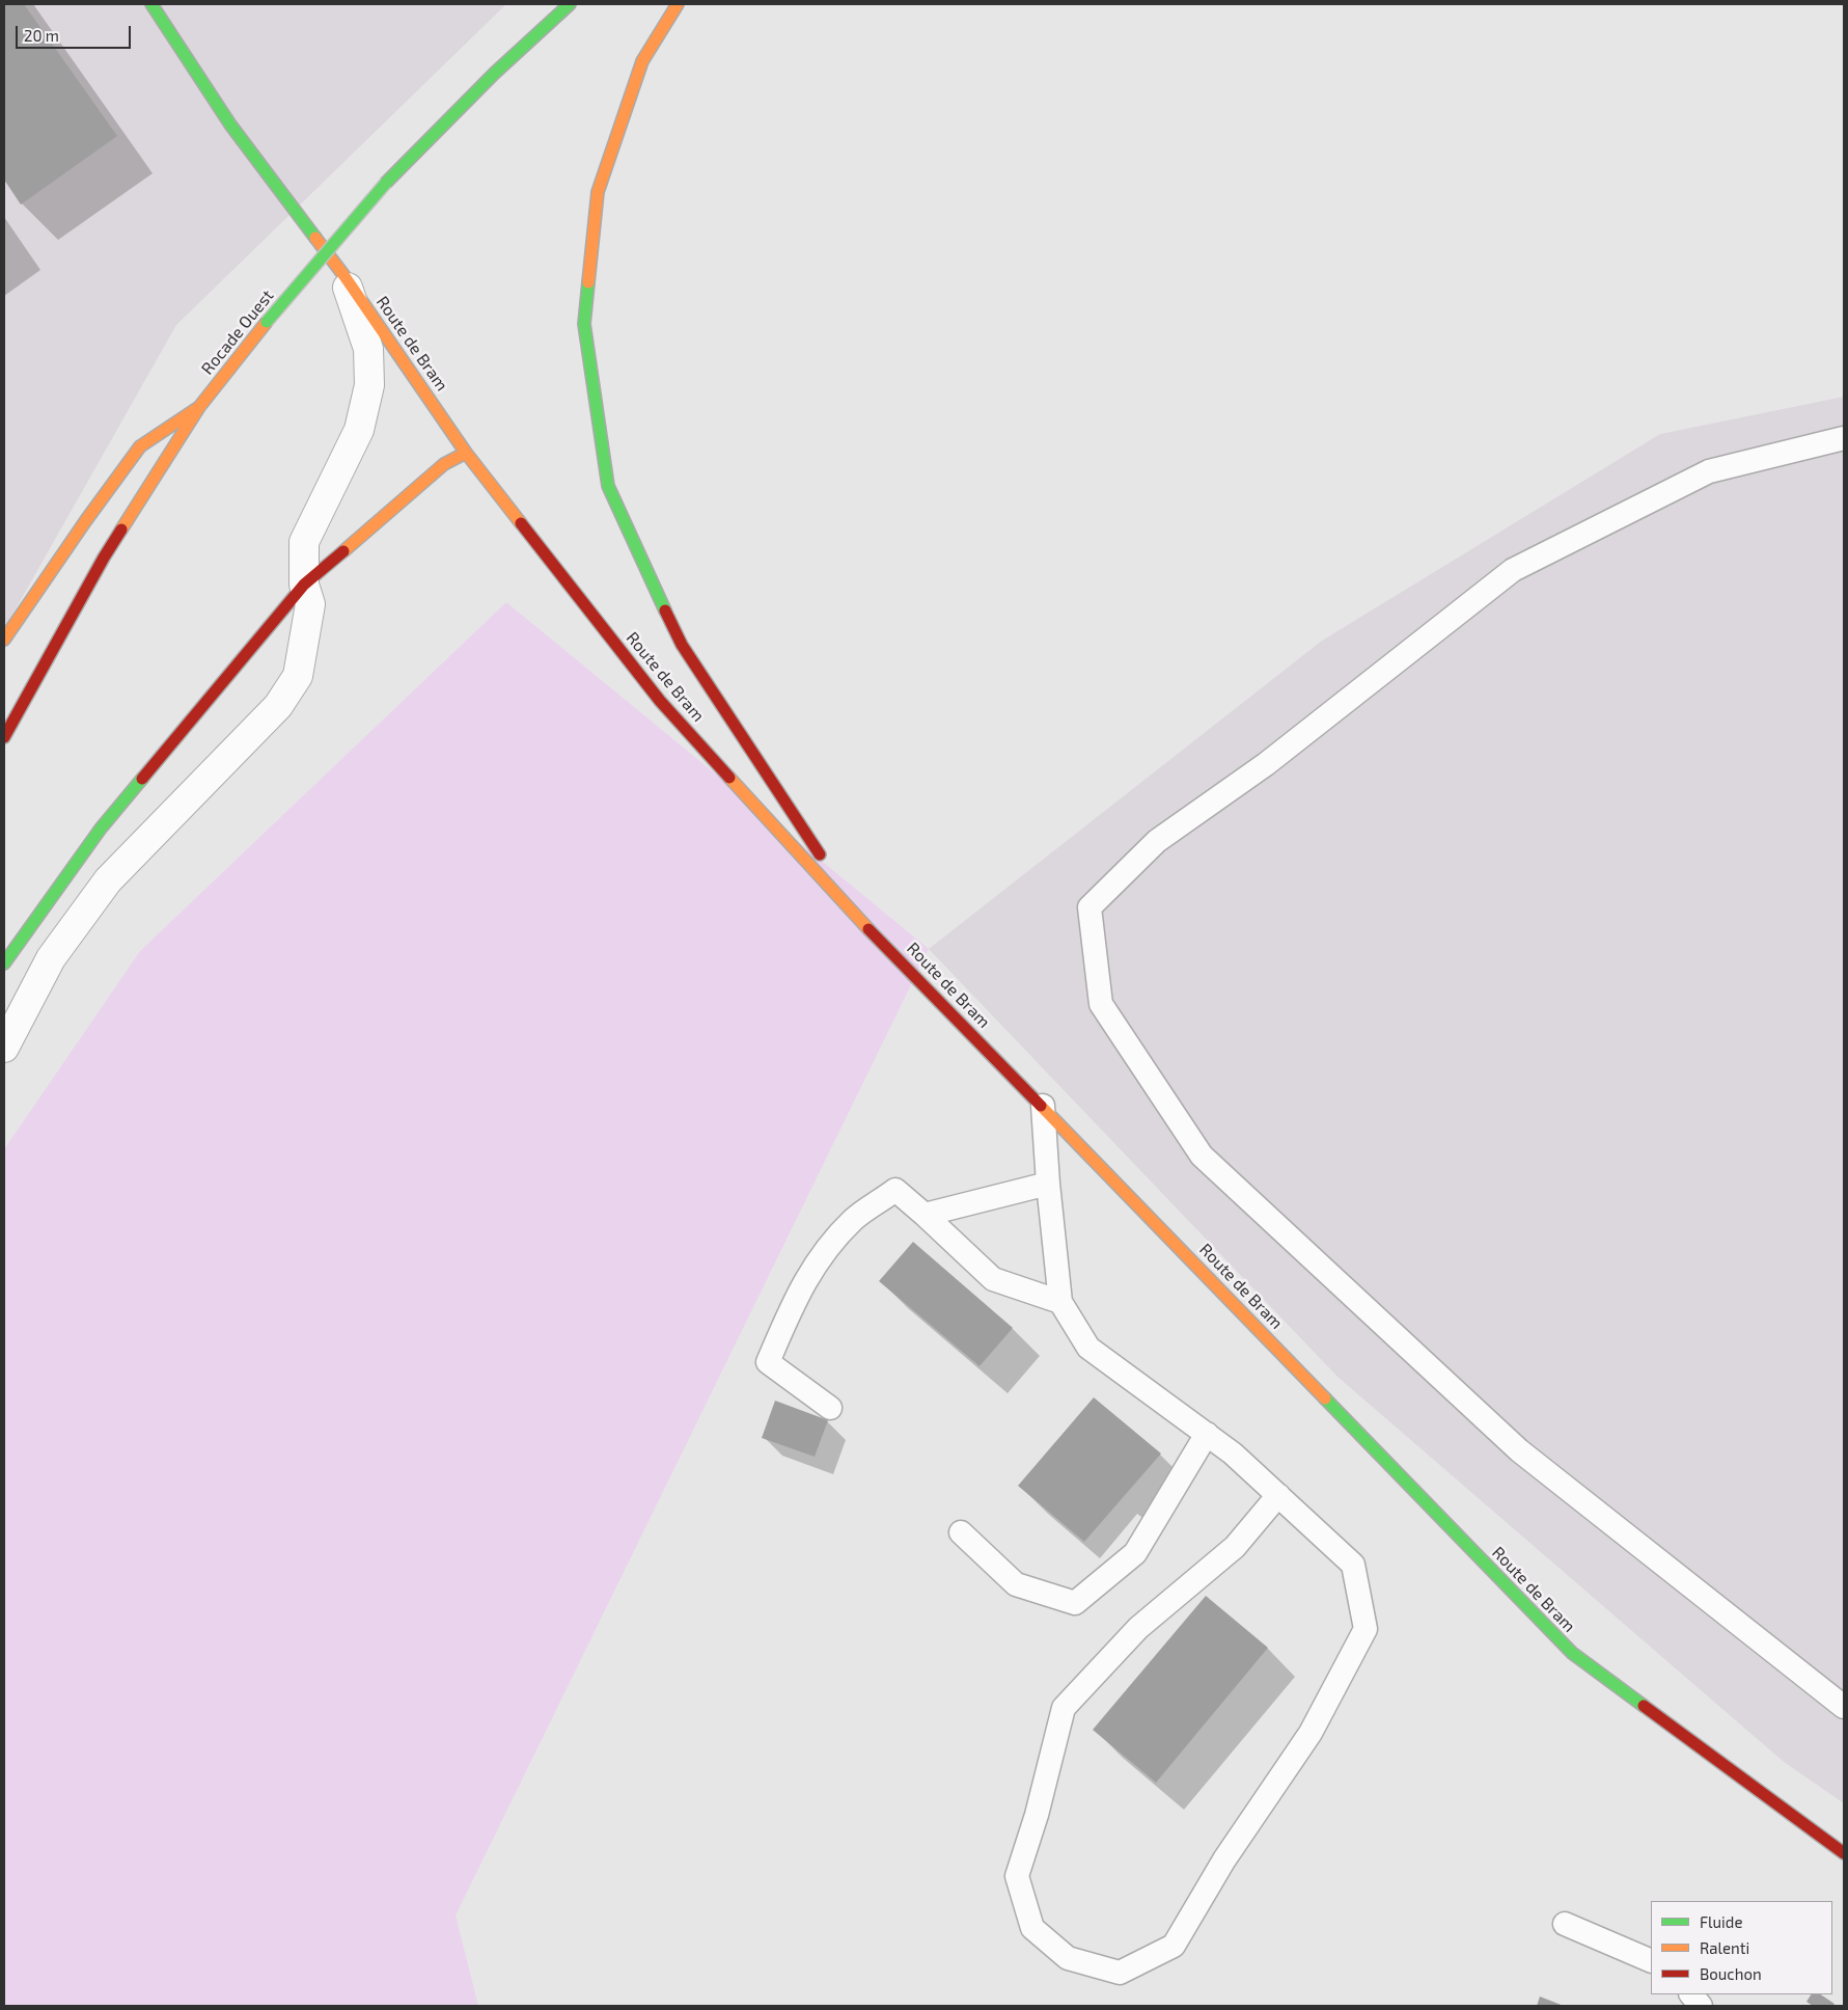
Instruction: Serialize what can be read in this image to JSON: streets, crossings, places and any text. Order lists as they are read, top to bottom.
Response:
{
  "streets": {
    "main road": ["Rocade Ouest", "Route de Bram"]
  },
  "legend": ["Fluide", "Ralenti", "Bouchon"],
  "scale_bar": "20 m"
}
